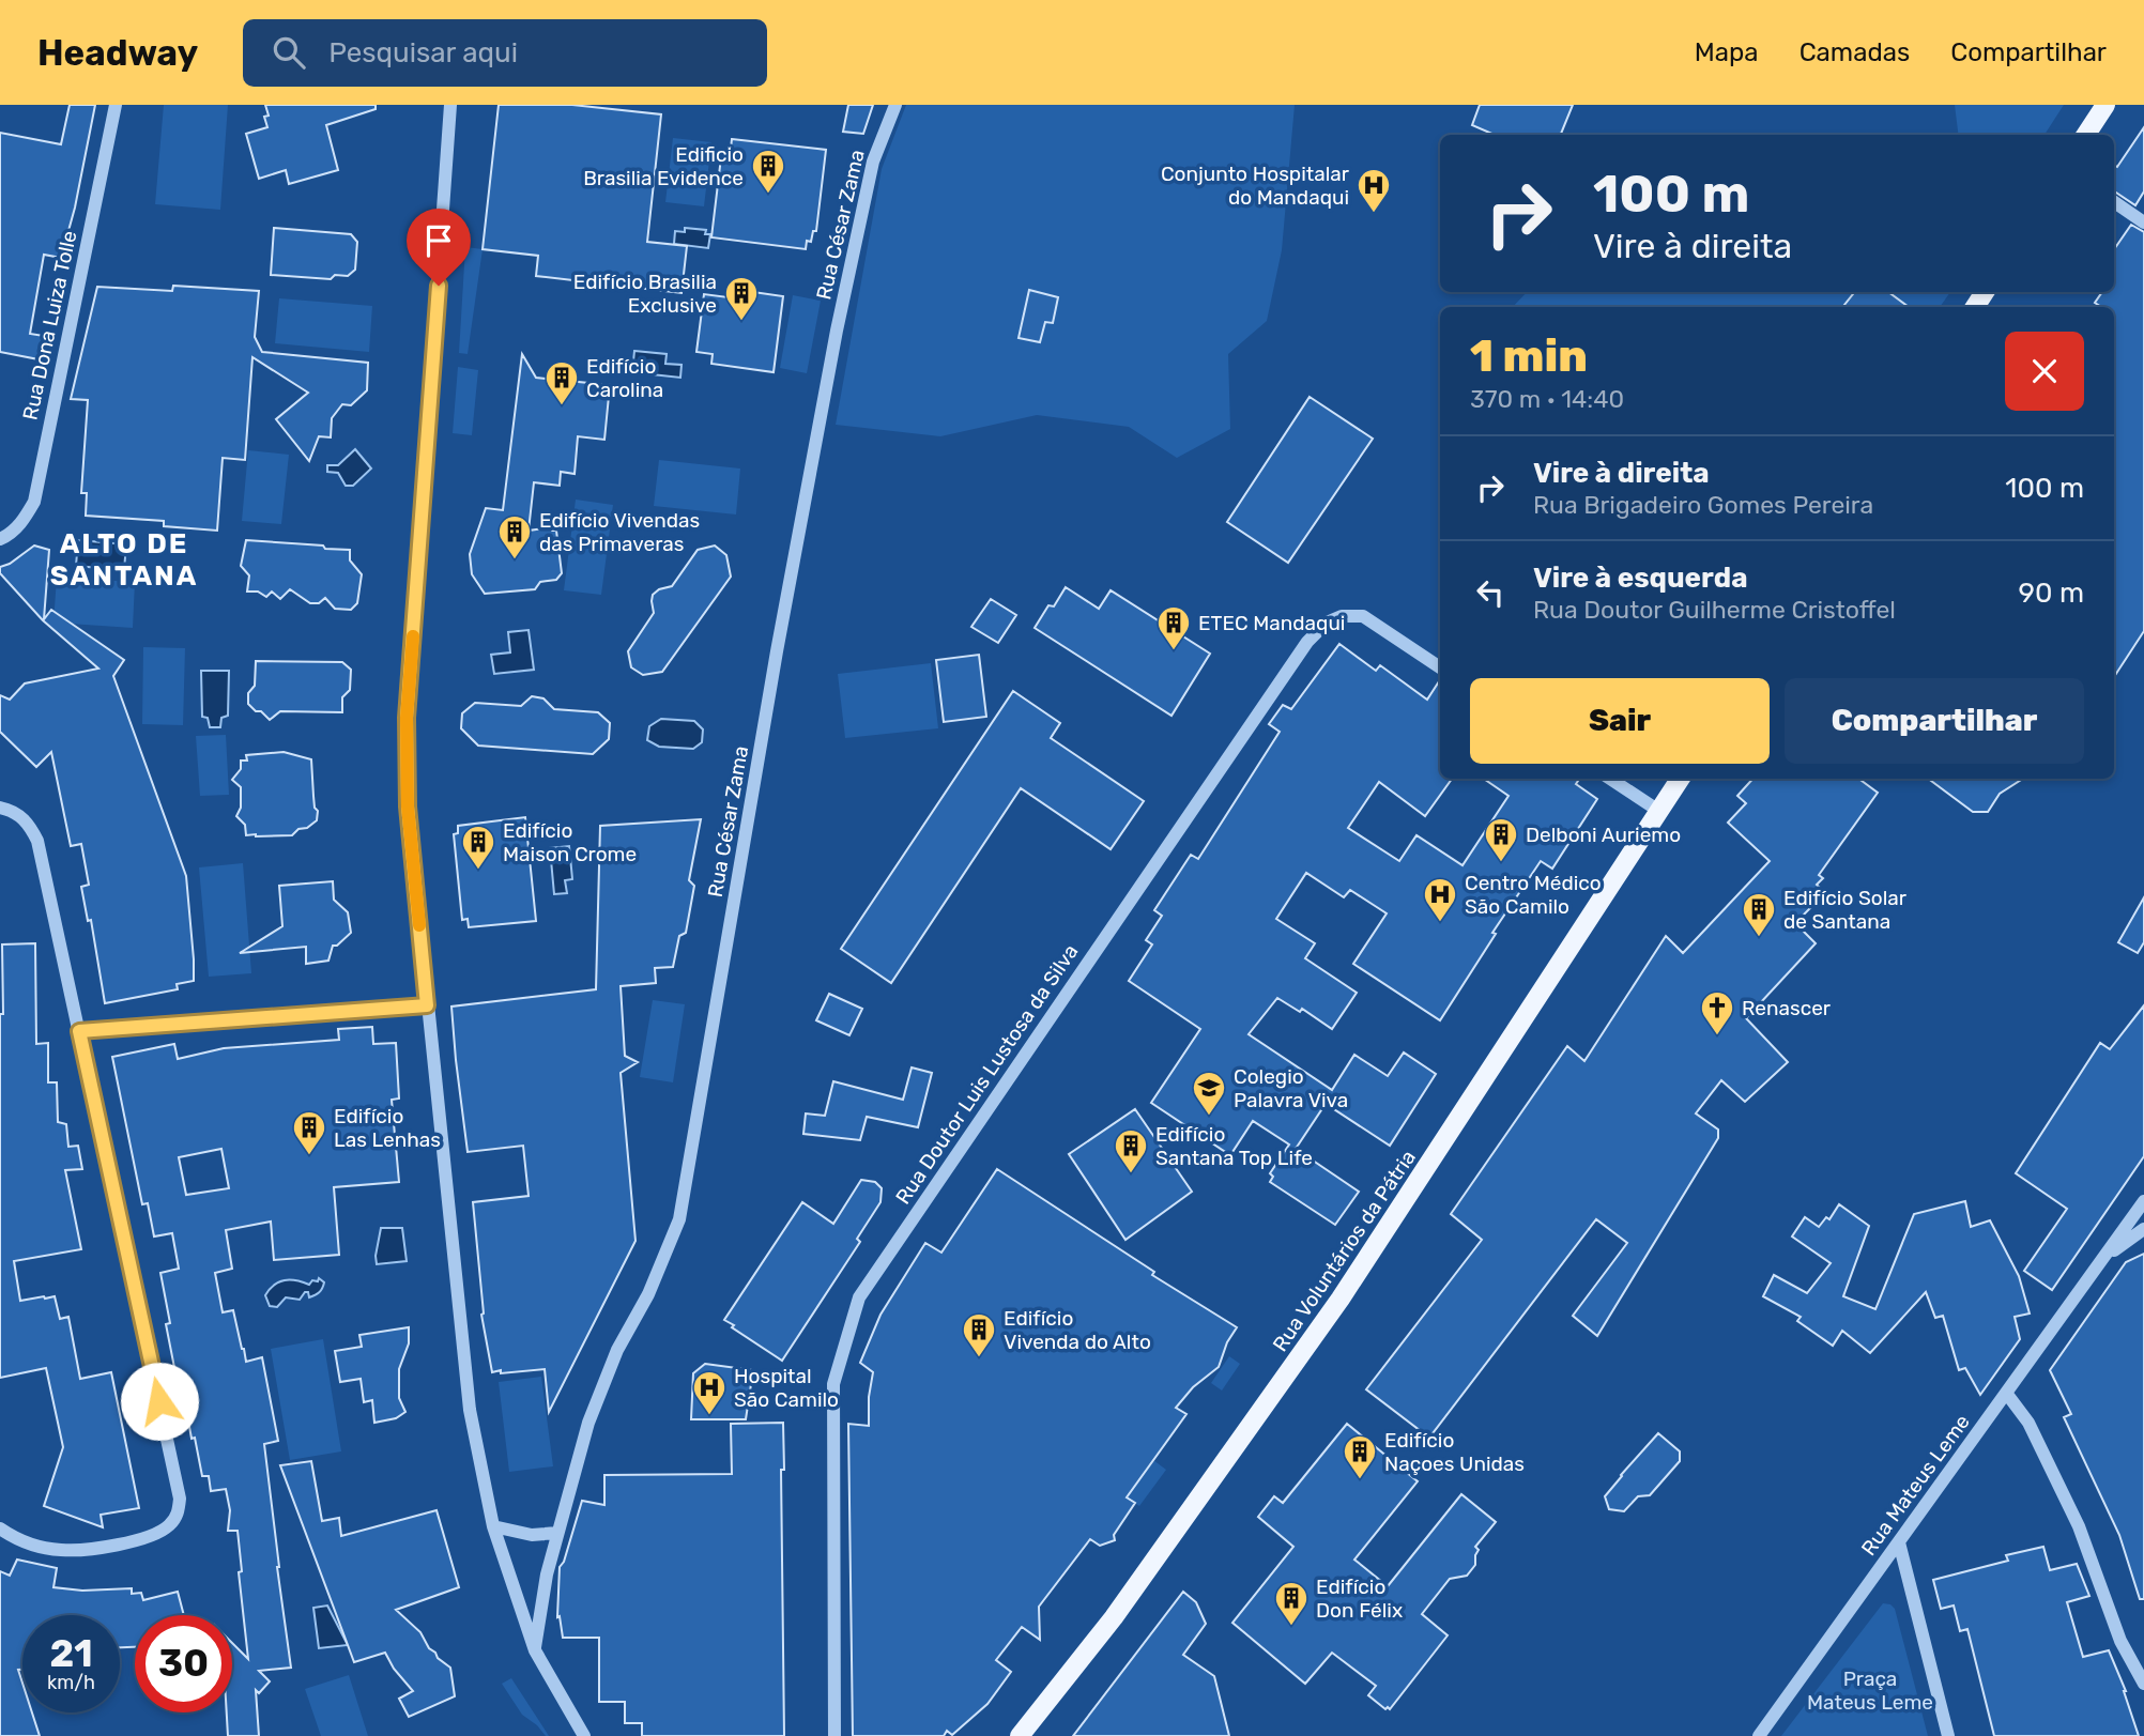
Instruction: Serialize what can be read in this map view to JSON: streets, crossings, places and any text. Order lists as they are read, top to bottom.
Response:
{
  "streets": {
    "main road": ["Rua Voluntários da Pátria"],
    "street": [
      "Rua César Zama",
      "Rua Dona Luiza Tolle",
      "Rua Doutor Luis Lustosa da Silva",
      "Rua Mateus Leme"
    ]
  },
  "districts": ["ALTO DE SANTANA"],
  "parks": ["Praça Mateus Leme"],
  "places": {
    "building": [
      "Edificio Brasilia Evidence",
      "Edifício Brasilia Exclusive",
      "Edifício Carolina",
      "Edifício Vivendas das Primaveras",
      "ETEC Mandaqui",
      "Delboni Auriemo",
      "Edifício Maison Crome",
      "Edifício Solar de Santana",
      "Edifício Las Lenhas",
      "Edifício Santana Top Life",
      "Edifício Vivenda do Alto",
      "Edifício Naçoes Unidas",
      "Edifício Don Félix"
    ],
    "hospital": ["Conjunto Hospitalar do Mandaqui", "Centro Médico São Camilo", "Hospital São Camilo"],
    "church": ["Renascer"],
    "school or university": ["Colegio Palavra Viva"]
  },
  "page": {
    "header": "Headway",
    "search": "Pesquisar aqui",
    "nav": ["Mapa", "Camadas", "Compartilhar"],
    "turn": ["100 m", "Vire à direita"],
    "heading": ["1 min", "370 m · 14:40"],
    "list": [
      {
        "name": "Vire à direita",
        "note": "Rua Brigadeiro Gomes Pereira",
        "value": "100 m"
      },
      {
        "name": "Vire à esquerda",
        "note": "Rua Doutor Guilherme Cristoffel",
        "value": "90 m"
      }
    ],
    "buttons": ["Sair", "Compartilhar"],
    "speed": "21 km/h",
    "limit": "30"
  }
}
